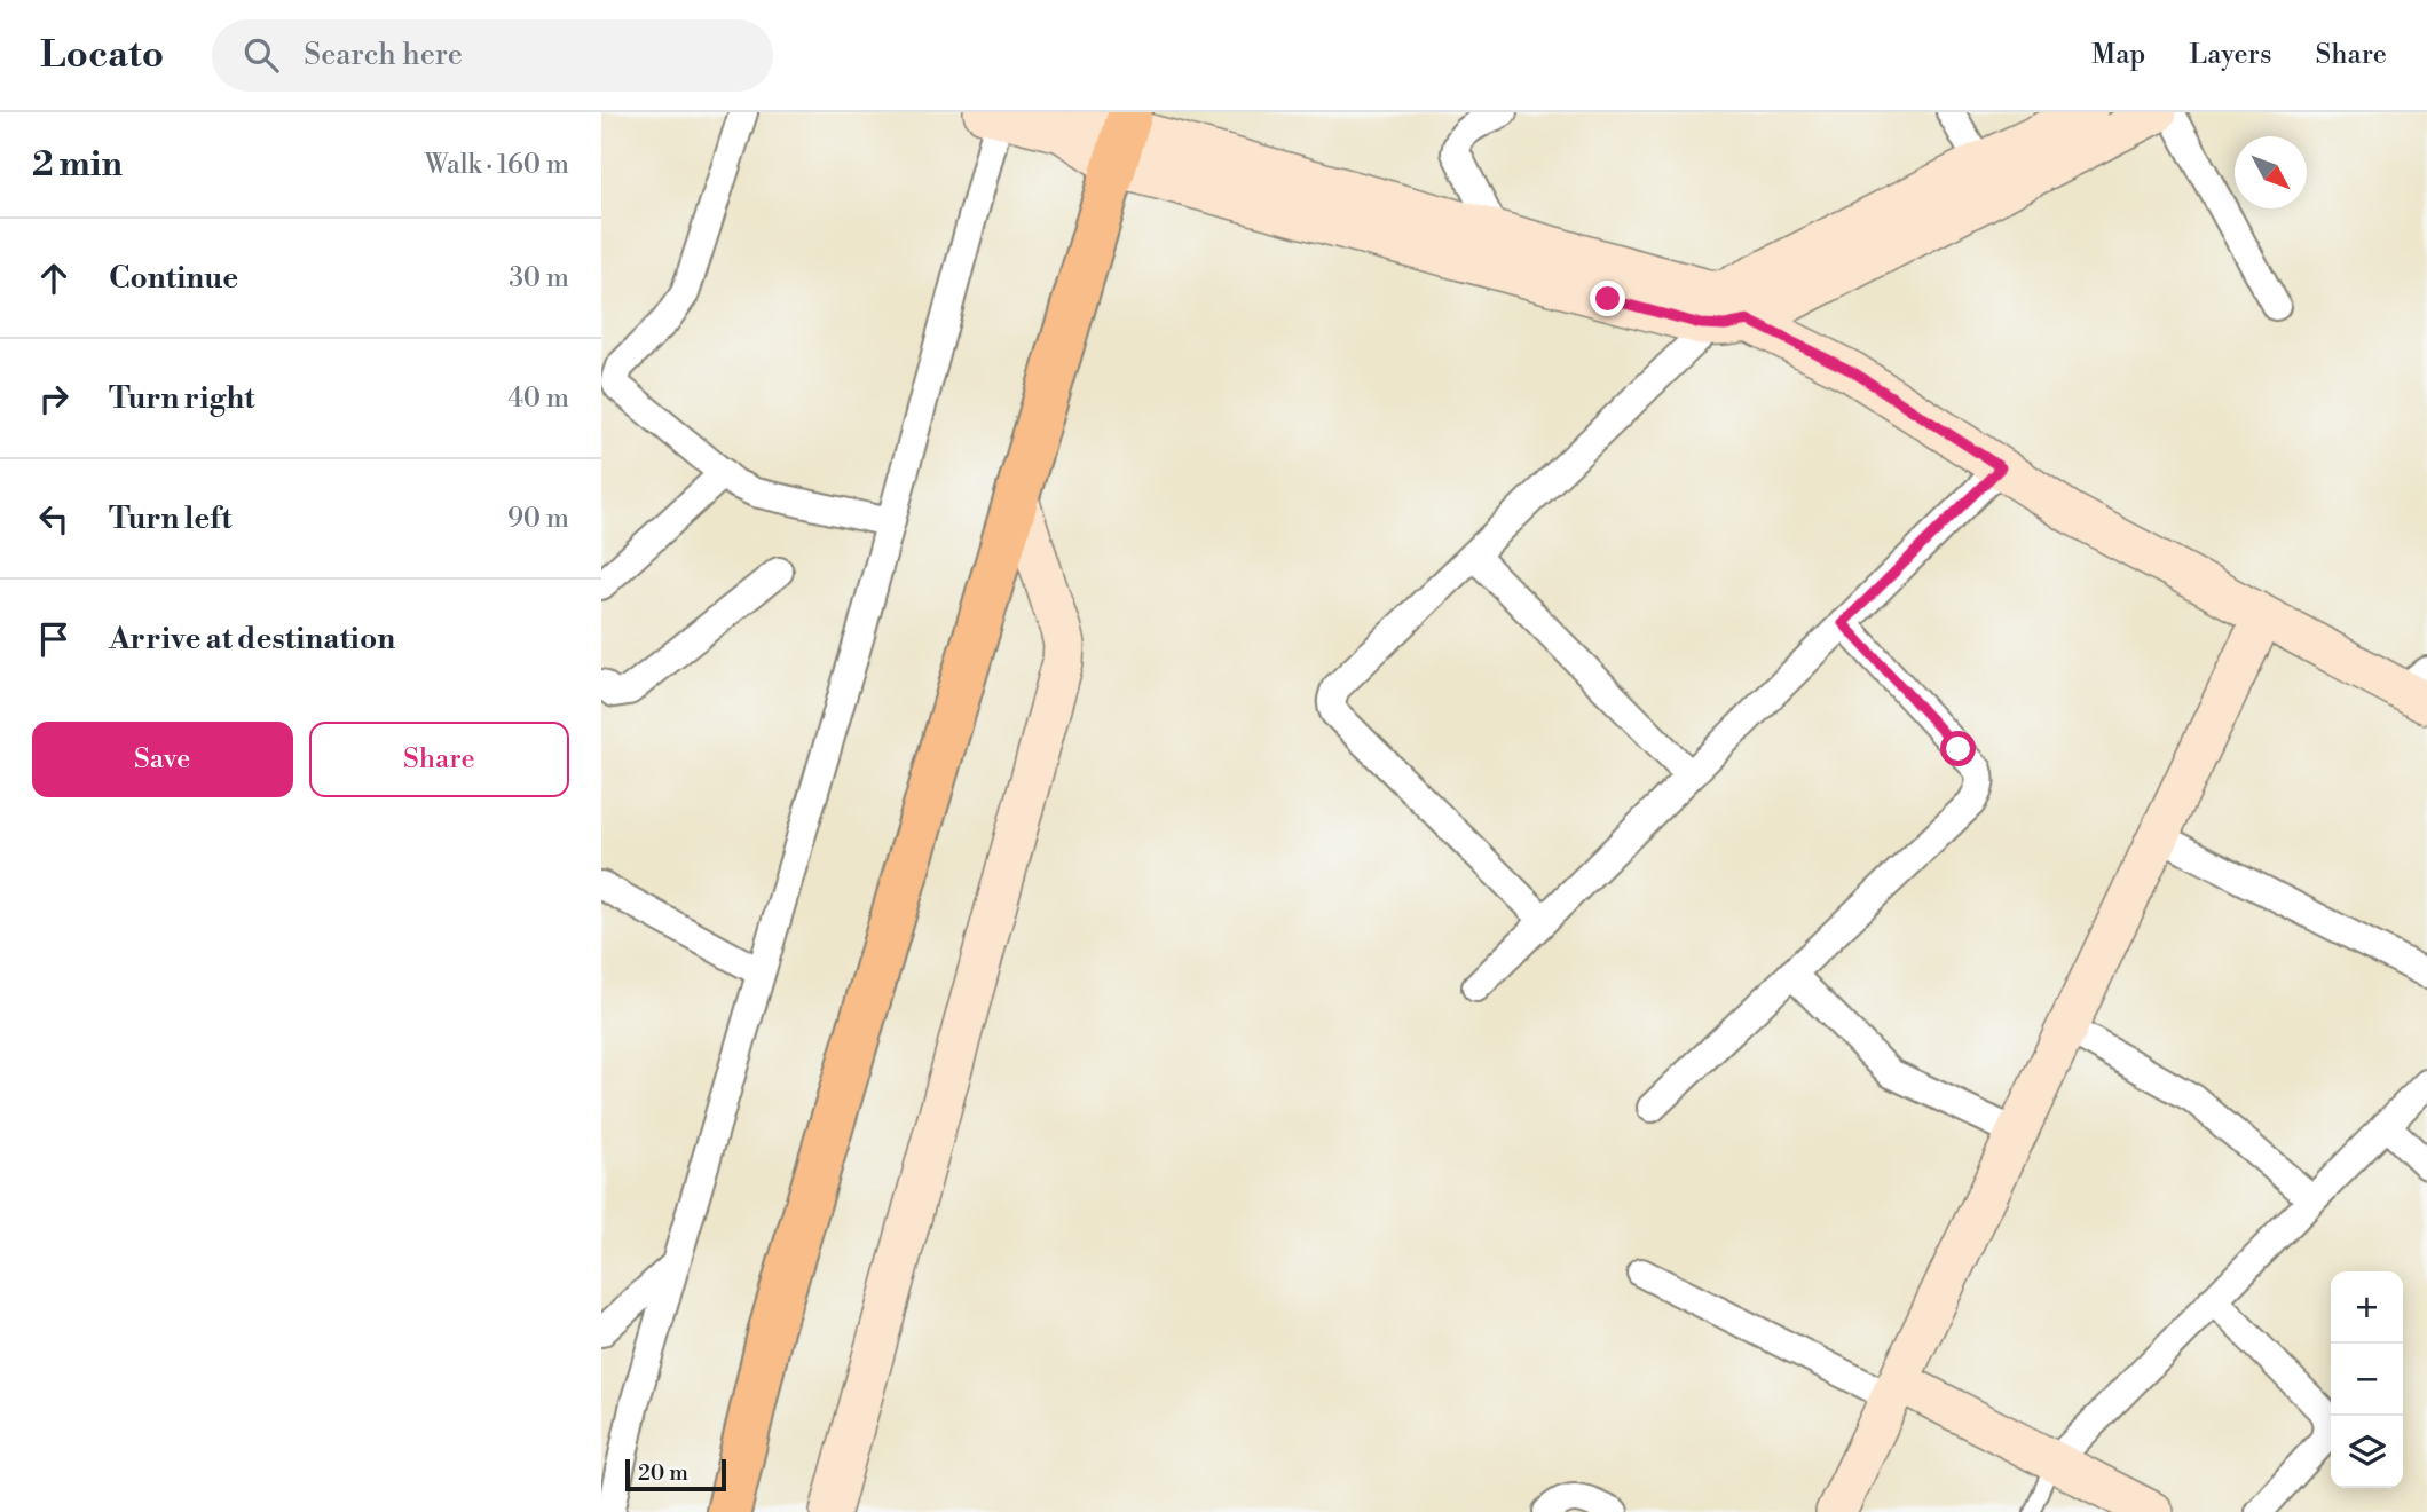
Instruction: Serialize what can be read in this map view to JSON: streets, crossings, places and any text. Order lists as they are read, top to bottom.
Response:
{
  "scale_bar": "20 m",
  "north": "bottom right",
  "page": {
    "header": "Locato",
    "search": "Search here",
    "nav": ["Map", "Layers", "Share"],
    "heading": ["2 min", "Walk · 160 m"],
    "list": [
      ["Continue", "30 m"],
      ["Turn right", "40 m"],
      ["Turn left", "90 m"],
      "Arrive at destination"
    ],
    "buttons": ["Save", "Share"],
    "map_buttons": ["+", "−"],
    "scale": "20 m"
  }
}
